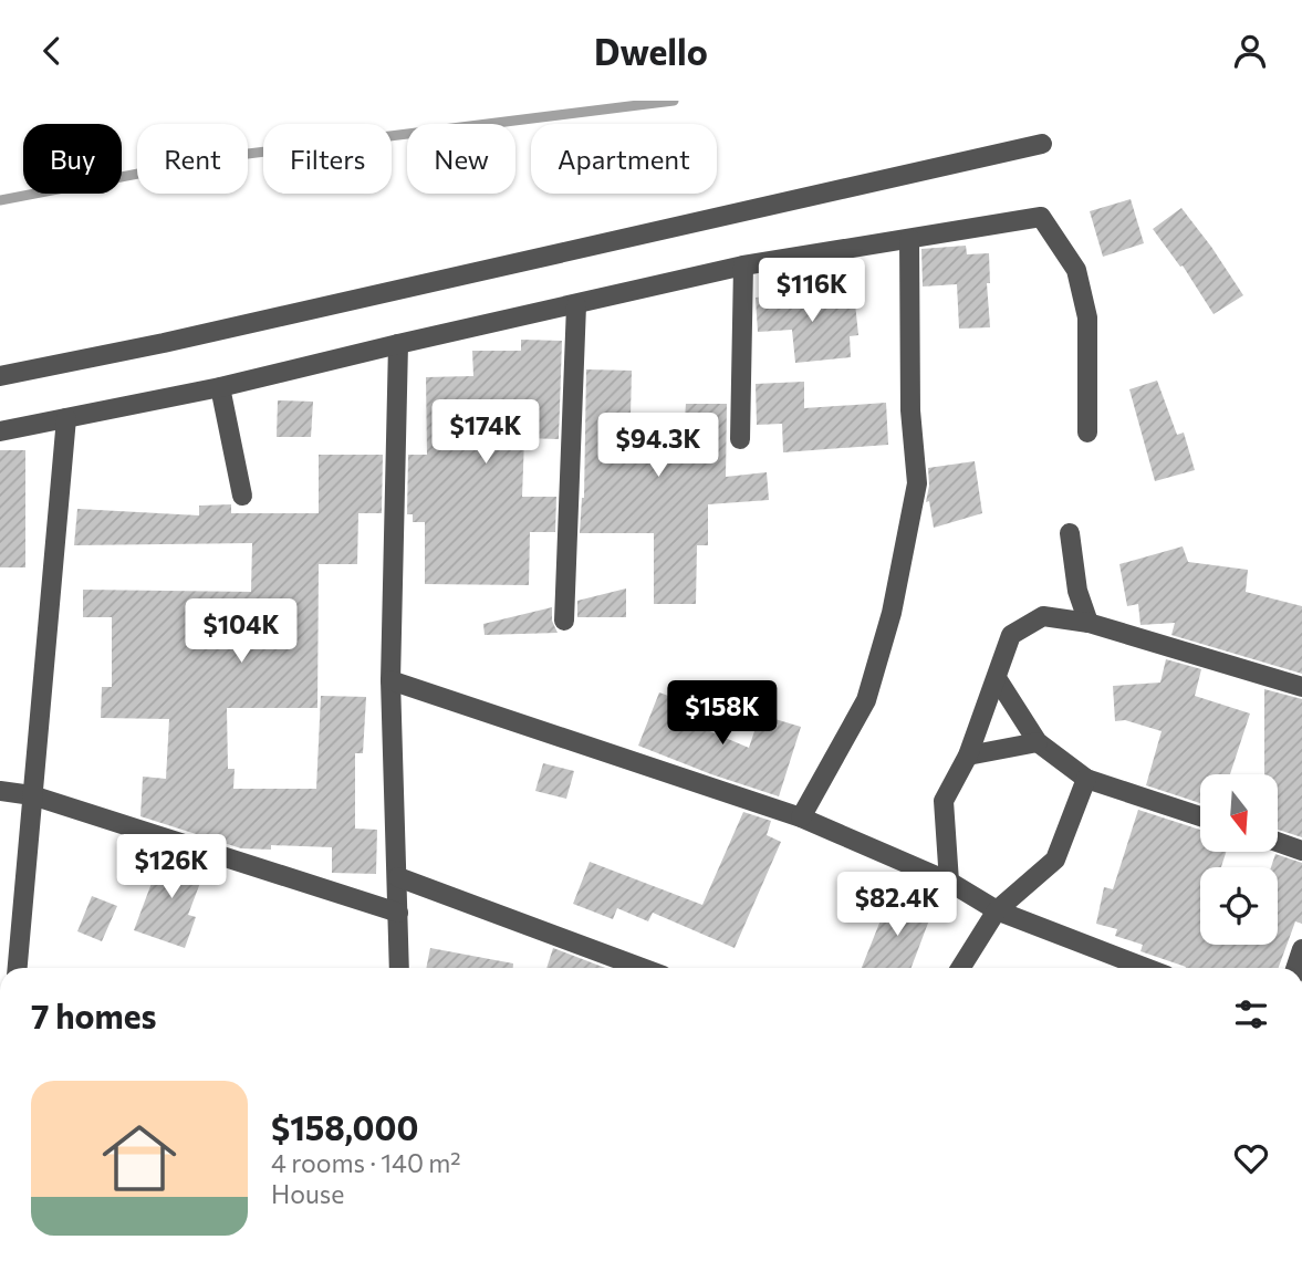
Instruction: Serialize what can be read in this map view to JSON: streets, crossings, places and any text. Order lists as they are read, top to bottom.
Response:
{
  "north": "bottom",
  "page": {
    "header": "Dwello",
    "chip": [
      "Buy",
      "Rent",
      "Filters",
      "New",
      "Apartment"
    ],
    "price": [
      "$116K",
      "$174K",
      "$94.3K",
      "$104K",
      "$158K",
      "$126K",
      "$82.4K"
    ],
    "heading": "7 homes",
    "list": [
      {
        "name": "$158,000",
        "note": "4 rooms · 140 m² · House"
      }
    ]
  }
}
